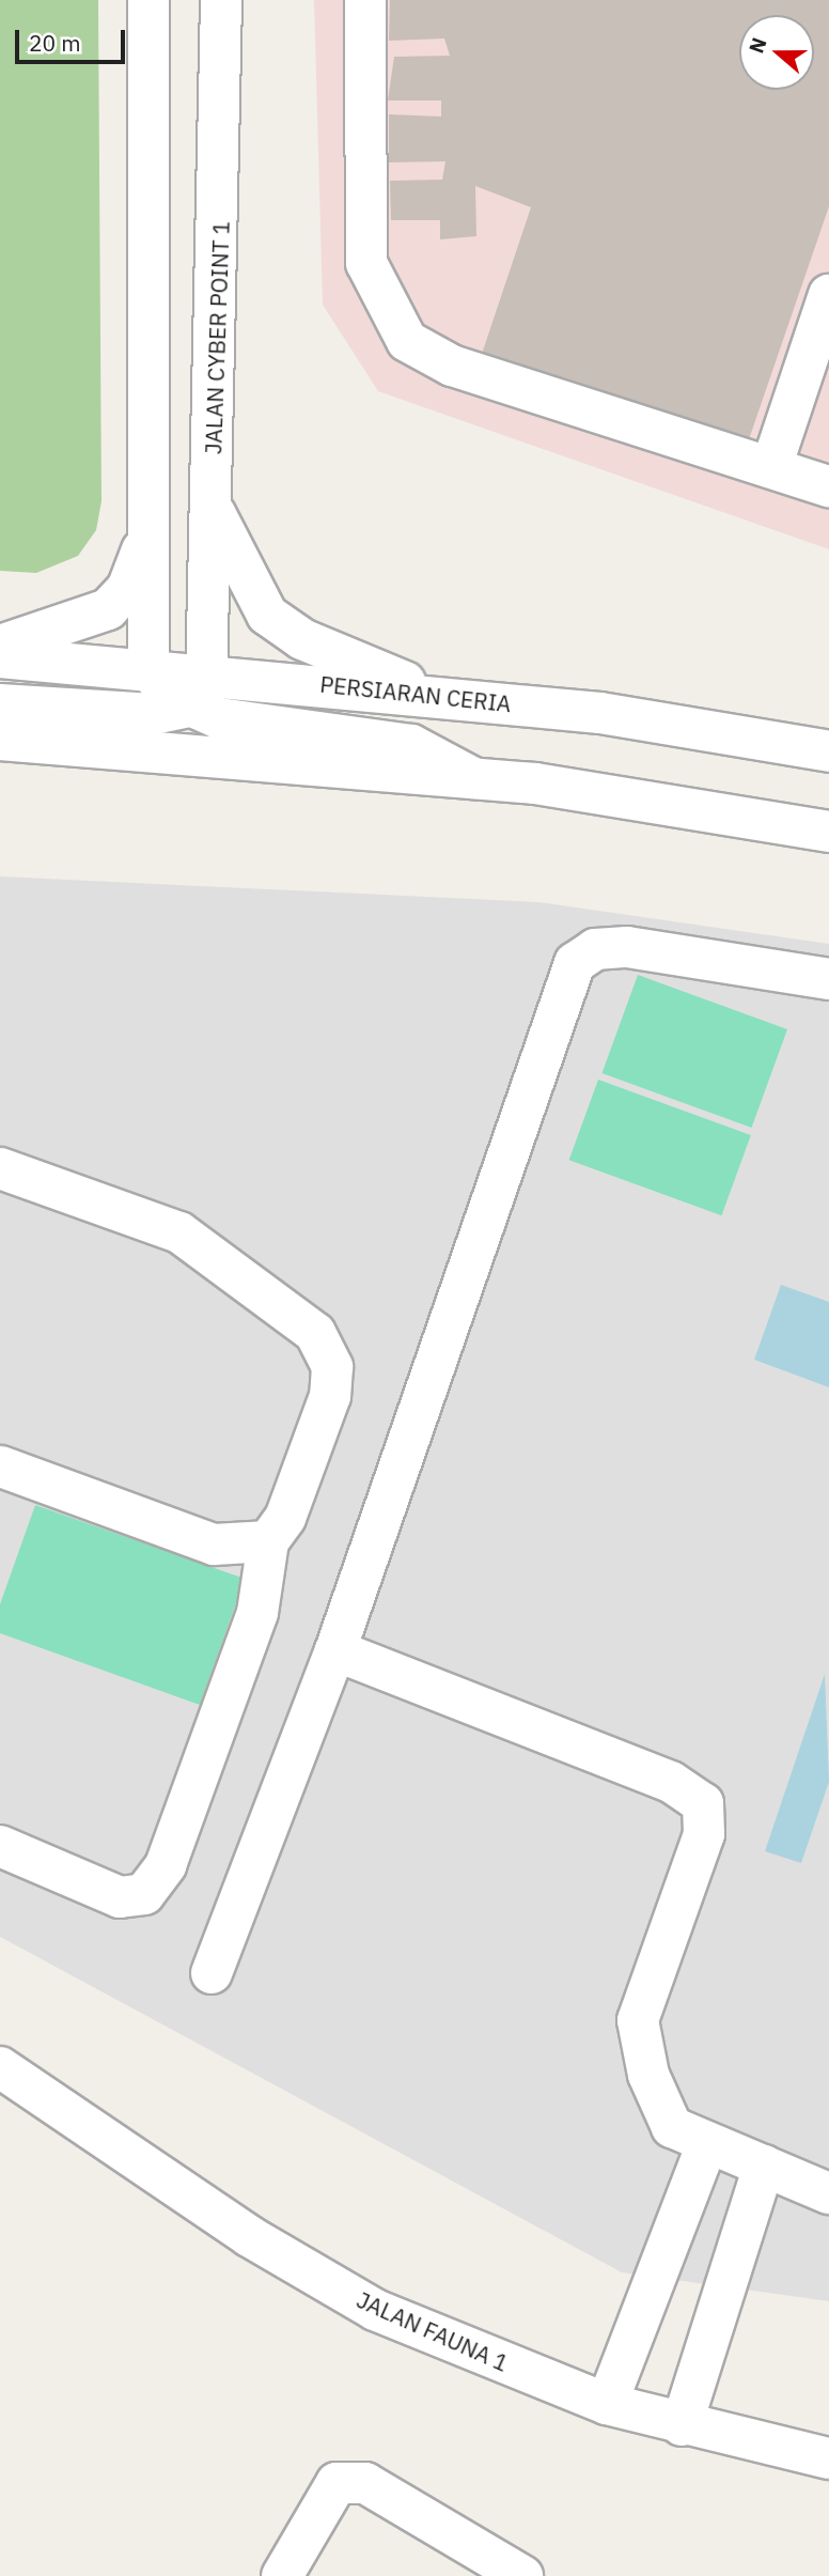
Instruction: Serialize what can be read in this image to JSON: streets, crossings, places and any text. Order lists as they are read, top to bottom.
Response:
{
  "streets": {
    "street": ["JALAN CYBER POINT 1", "PERSIARAN CERIA", "JALAN FAUNA 1"]
  },
  "crossings": [
    ["JALAN CYBER POINT 1", "PERSIARAN CERIA"]
  ],
  "scale_bar": "20 m",
  "north": "left"
}
